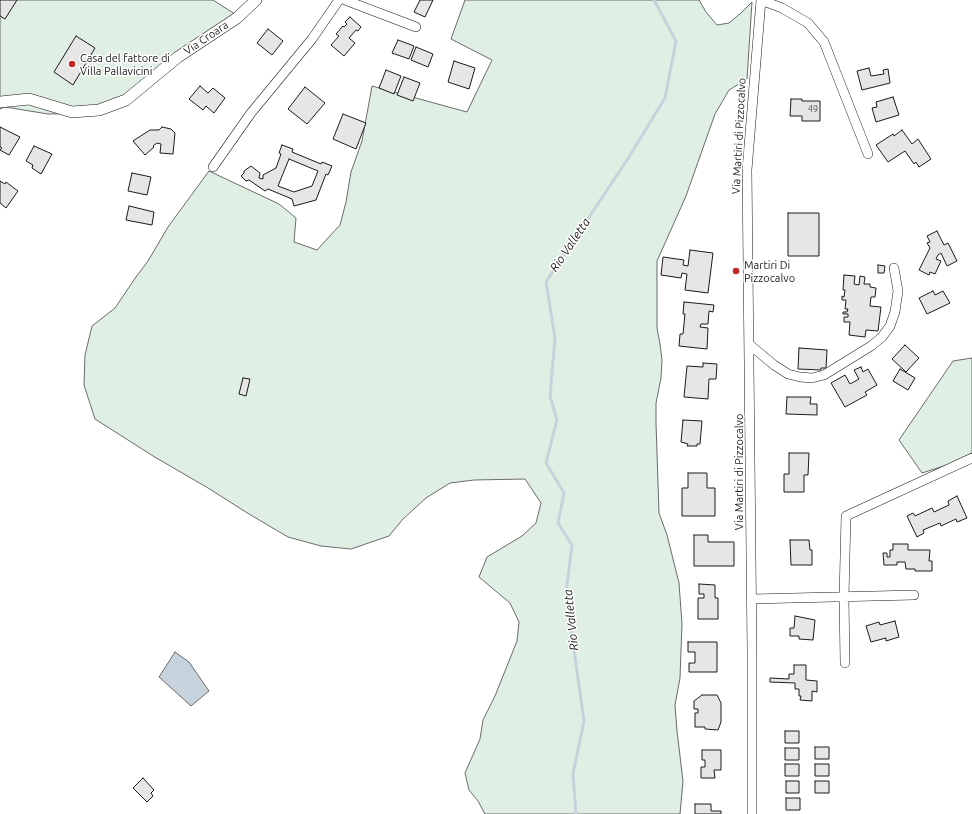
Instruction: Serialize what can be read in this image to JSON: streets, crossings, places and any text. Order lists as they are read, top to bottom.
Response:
{
  "streets": {
    "street": ["Via Croara", "Via Martiri di Pizzocalvo"]
  },
  "water": ["Rio Valletta"],
  "places": ["Casa del fattore di Villa Pallavicini", "Martiri Di Pizzocalvo"],
  "house_numbers": ["49"]
}
